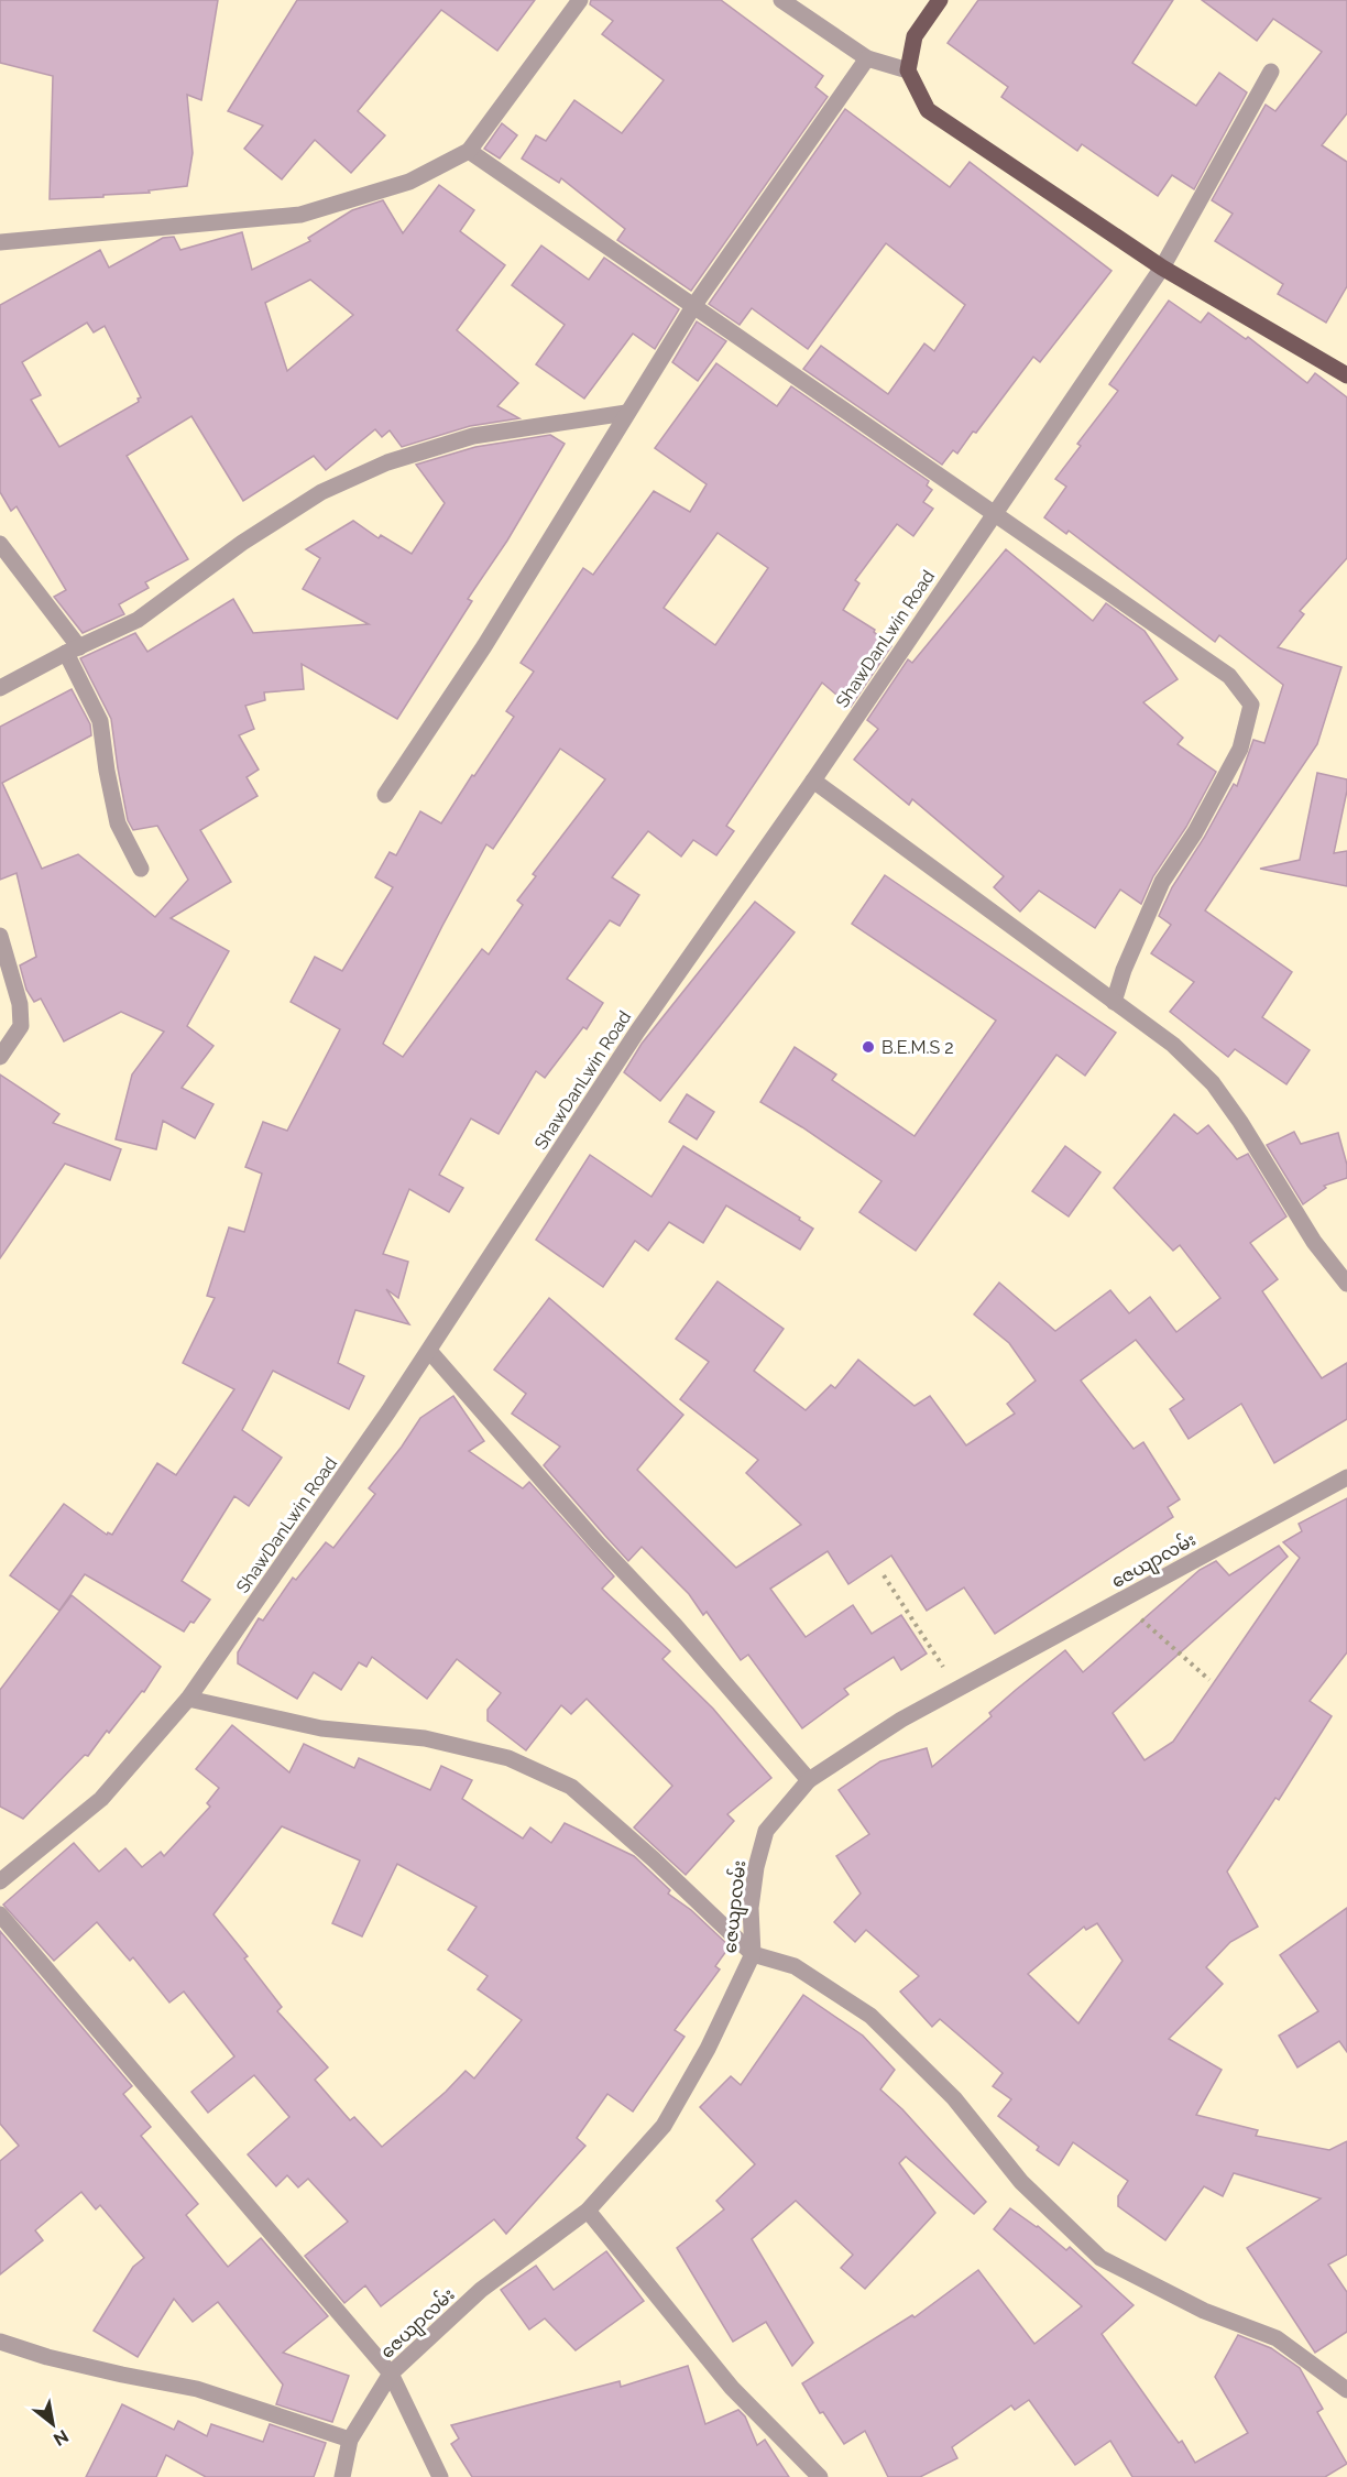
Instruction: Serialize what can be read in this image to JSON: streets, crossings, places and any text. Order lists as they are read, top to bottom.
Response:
{
  "streets": {
    "street": ["ShawDanLwin Road", "ဇေယျာလမ်း"]
  },
  "places": ["B.E.M.S 2"],
  "north": "bottom right"
}
